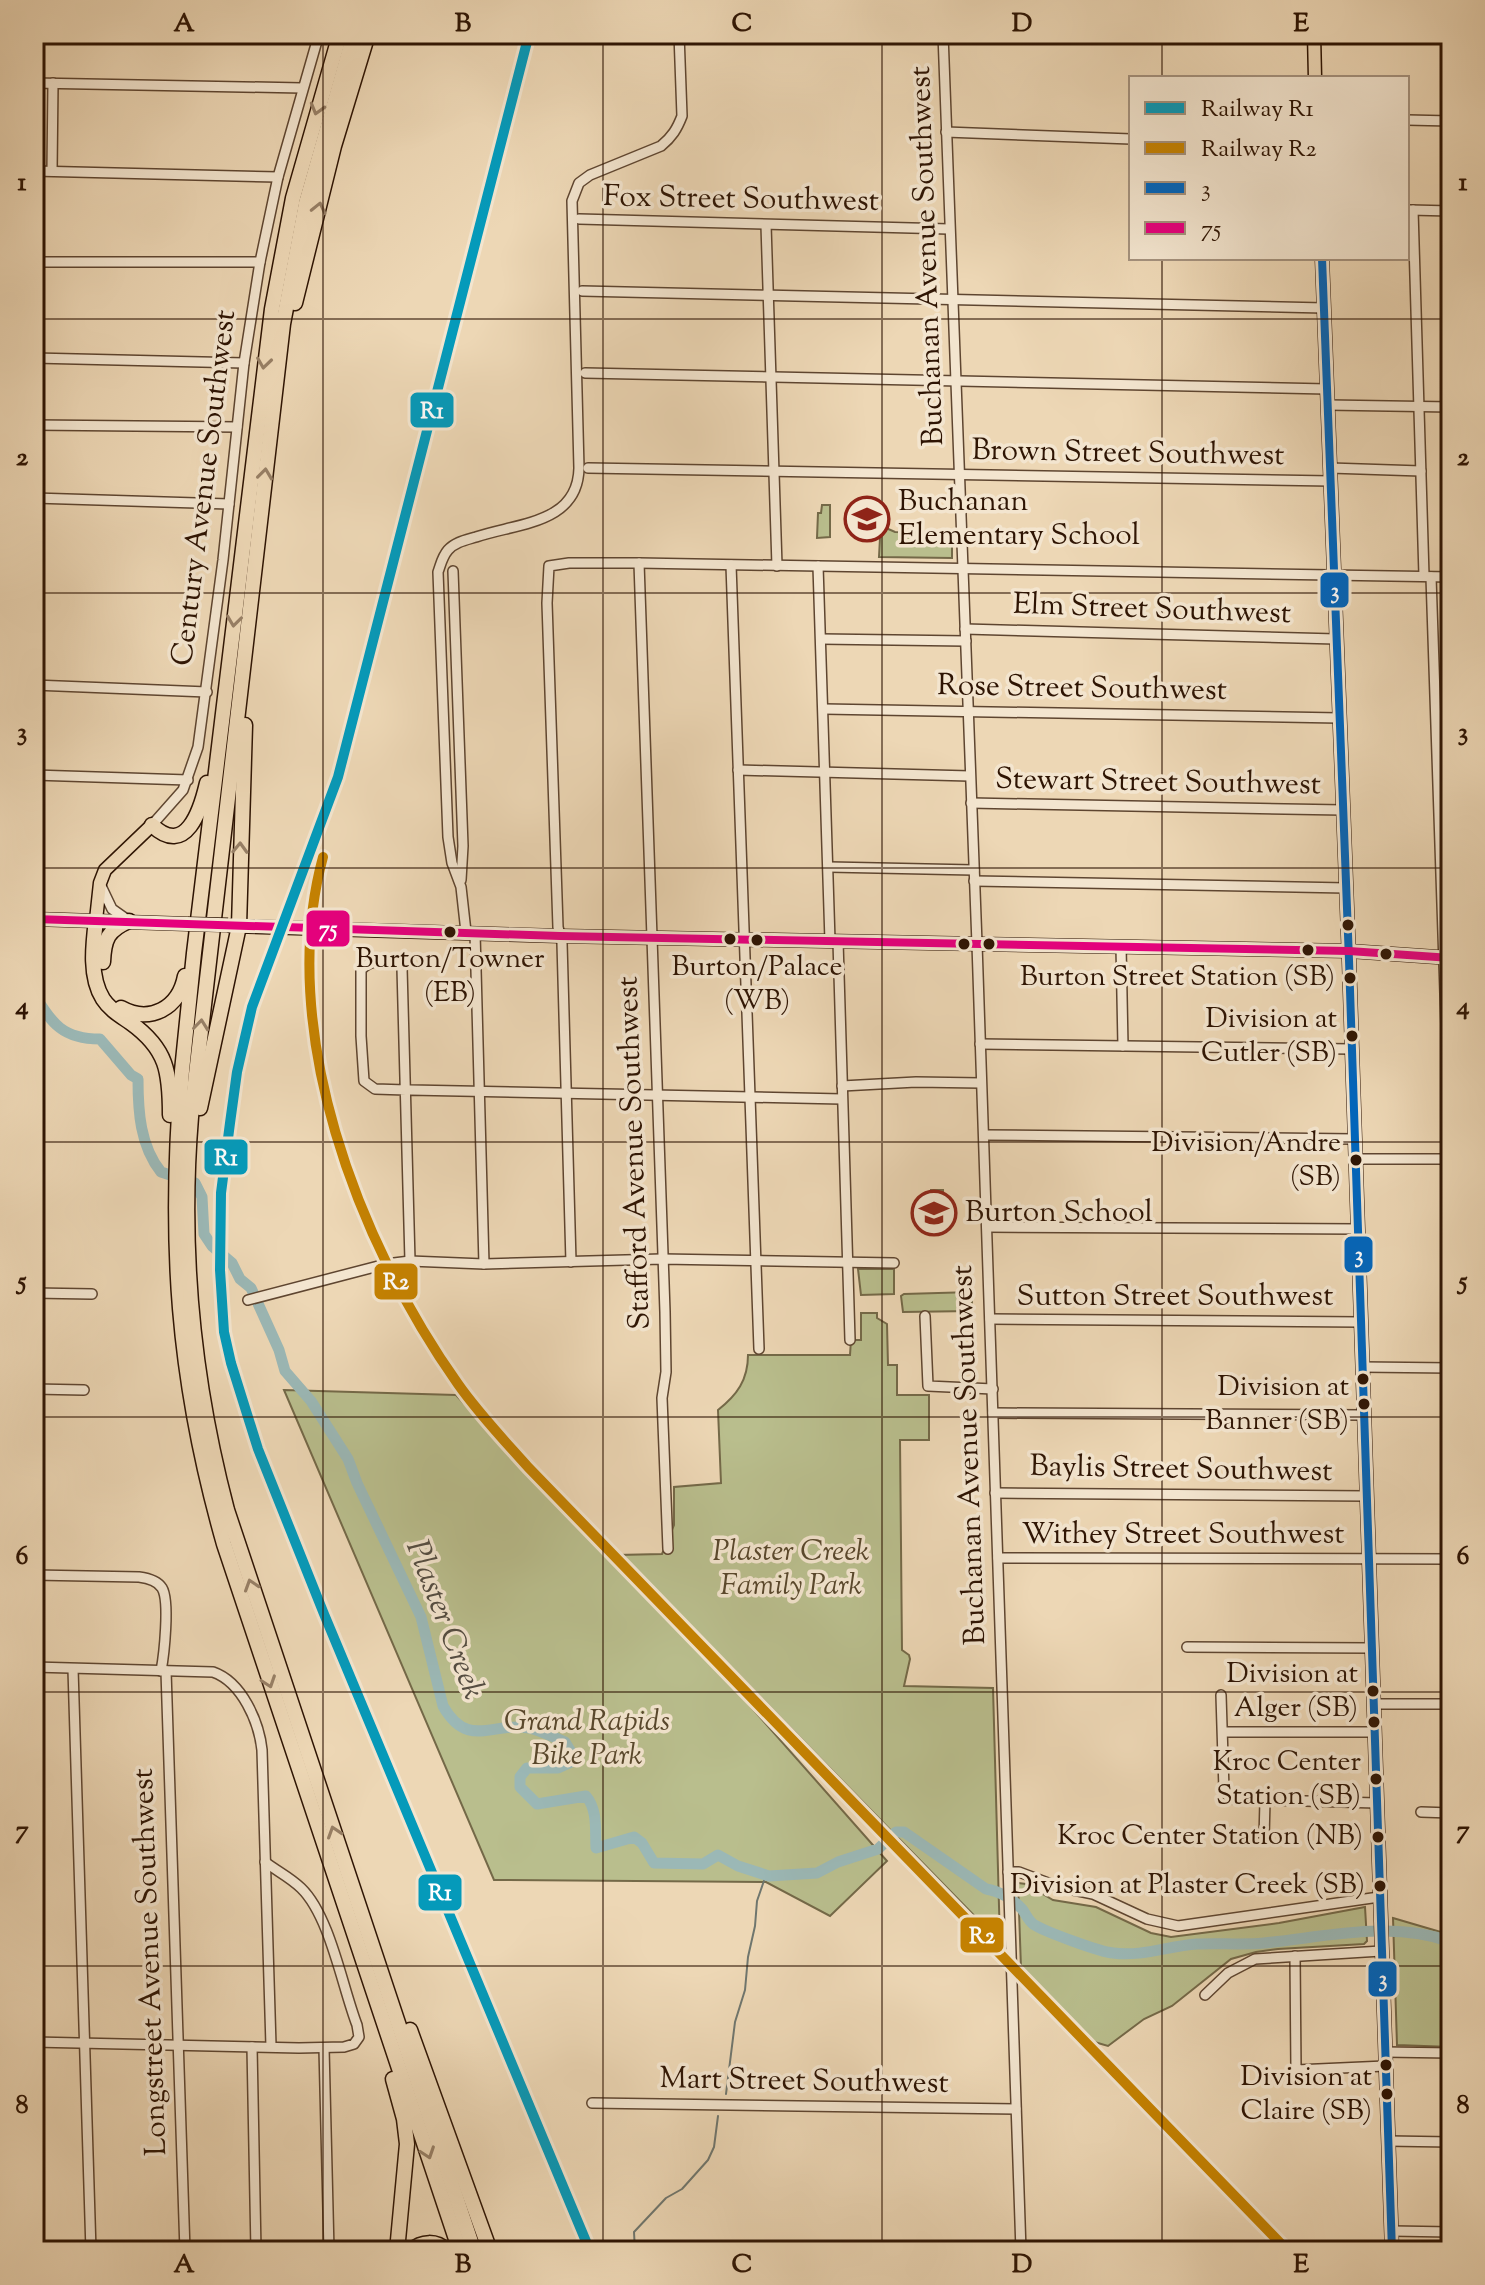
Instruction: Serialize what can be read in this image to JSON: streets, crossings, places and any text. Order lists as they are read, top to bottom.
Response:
{
  "streets": {
    "main road": ["Century Avenue Southwest"],
    "street": [
      "Fox Street Southwest",
      "Buchanan Avenue Southwest",
      "Brown Street Southwest",
      "Elm Street Southwest",
      "Rose Street Southwest",
      "Stewart Street Southwest",
      "Stafford Avenue Southwest",
      "Sutton Street Southwest",
      "Baylis Street Southwest",
      "Withey Street Southwest",
      "Longstreet Avenue Southwest",
      "Mart Street Southwest"
    ]
  },
  "crossings": [
    ["Fox Street Southwest", "Buchanan Avenue Southwest"],
    ["Buchanan Avenue Southwest", "Brown Street Southwest"],
    ["Buchanan Avenue Southwest", "Elm Street Southwest"],
    ["Buchanan Avenue Southwest", "Rose Street Southwest"],
    ["Buchanan Avenue Southwest", "Stewart Street Southwest"],
    ["Buchanan Avenue Southwest", "Sutton Street Southwest"],
    ["Buchanan Avenue Southwest", "Baylis Street Southwest"],
    ["Buchanan Avenue Southwest", "Withey Street Southwest"],
    ["Buchanan Avenue Southwest", "Mart Street Southwest"]
  ],
  "water": ["Plaster Creek"],
  "parks": ["Plaster Creek Family Park", "Grand Rapids Bike Park"],
  "places": {
    "school or university": ["Buchanan Elementary School", "Burton School"],
    "other": [
      "Burton/Towner (EB)",
      "Burton/Palace (WB)",
      "Burton Street Station (SB)",
      "Division at Cutler (SB)",
      "Division/Andre (SB)",
      "Division at Banner (SB)",
      "Division at Alger (SB)",
      "Kroc Center Station (SB)",
      "Kroc Center Station (NB)",
      "Division at Plaster Creek (SB)",
      "Division at Claire (SB)"
    ]
  },
  "lines": [
    "rail line R1",
    "transit line 3",
    "rail line R2",
    "transit line 75"
  ],
  "legend": [
    "Railway R1",
    "Railway R2",
    "3",
    "75"
  ],
  "grid": {
    "columns": [
      "A",
      "B",
      "C",
      "D",
      "E"
    ],
    "rows": [
      "1",
      "2",
      "3",
      "4",
      "5",
      "6",
      "7",
      "8"
    ]
  }
}
